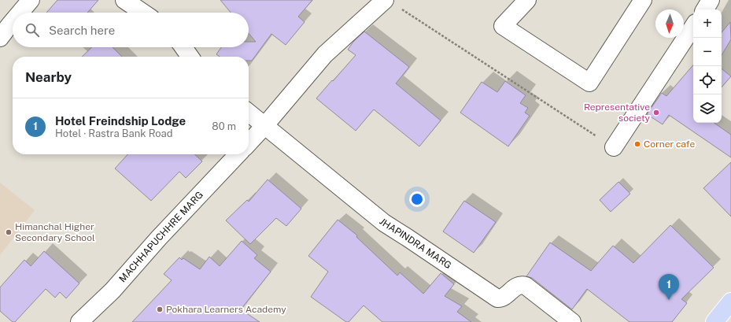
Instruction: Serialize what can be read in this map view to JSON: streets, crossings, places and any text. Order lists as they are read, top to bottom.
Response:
{
  "streets": {
    "street": ["MACHHAPUCHHRE MARG", "JHAPINDRA MARG"]
  },
  "places": [
    "Representative society",
    "Corner cafe",
    "Himanchal Higher Secondary School",
    "Pokhara Learners Academy"
  ],
  "north": "bottom",
  "page": {
    "map_buttons": ["+", "−"],
    "search": "Search here",
    "heading": "Nearby",
    "list": [
      {
        "mark": "1",
        "name": "Hotel Freindship Lodge",
        "note": "Hotel · Rastra Bank Road",
        "value": "80 m"
      }
    ],
    "pins": "1"
  }
}
